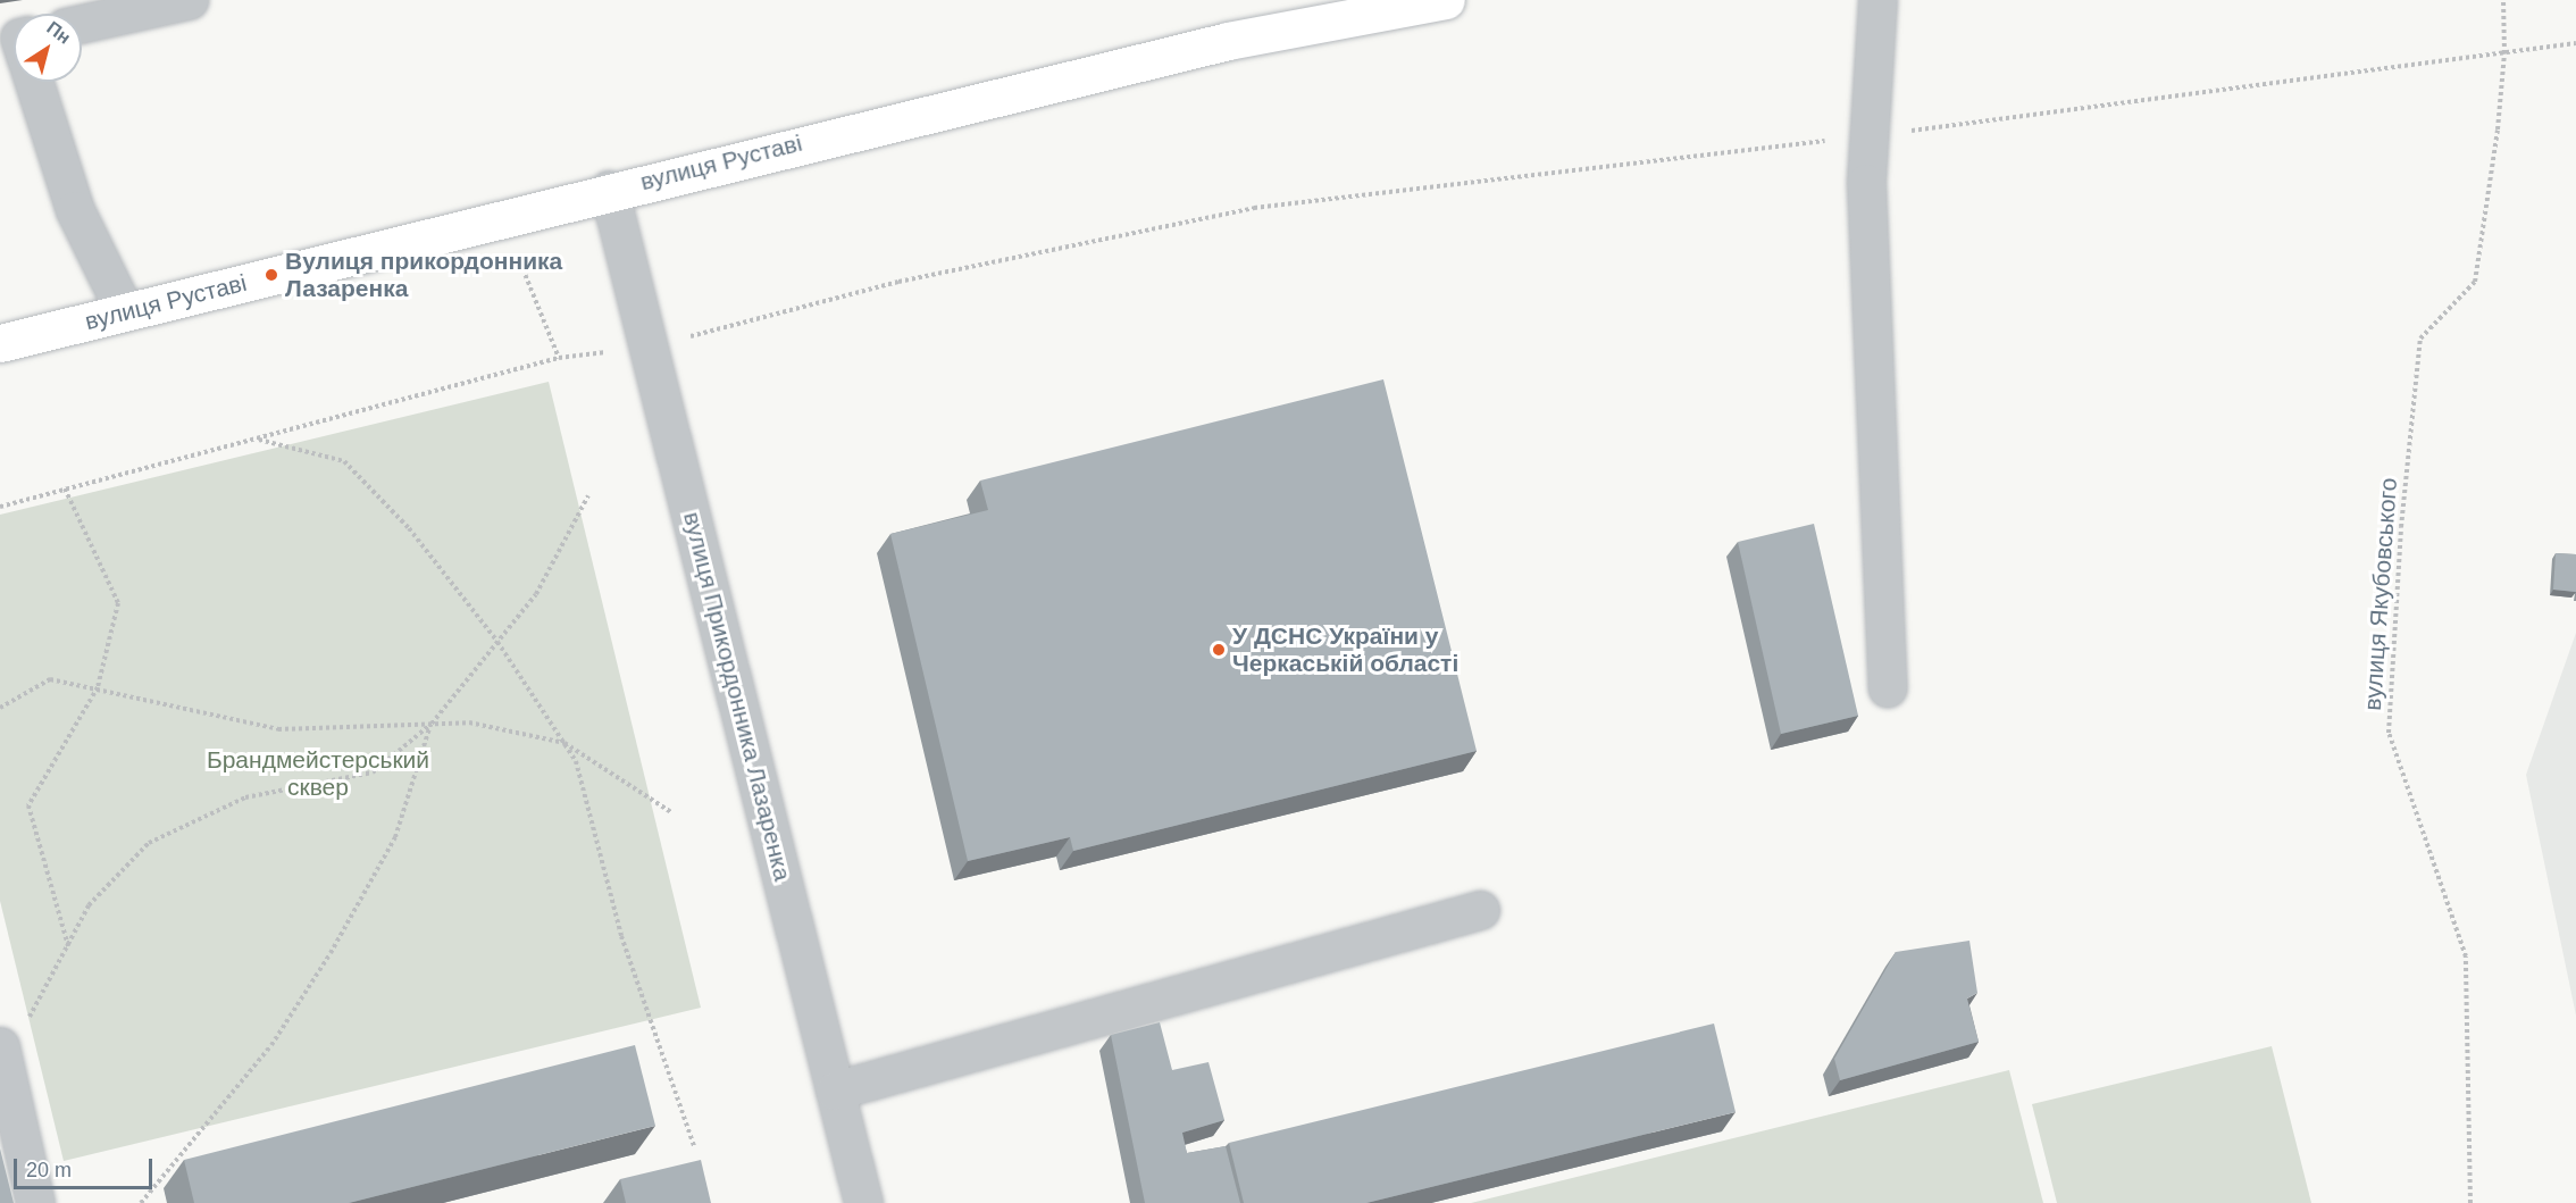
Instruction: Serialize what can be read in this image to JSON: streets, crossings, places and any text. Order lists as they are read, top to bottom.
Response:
{
  "streets": {
    "main road": ["вулиця Руставі"],
    "street": ["вулиця Прикордонника Лазаренка"],
    "path": ["вулиця Якубовського"]
  },
  "crossings": [
    ["вулиця Руставі", "вулиця Прикордонника Лазаренка"]
  ],
  "parks": ["Брандмейстерський сквер"],
  "places": ["Вулиця прикордонника Лазаренка", "У ДСНС України у Черкаській області"],
  "scale_bar": "20 m",
  "north": "top right"
}
